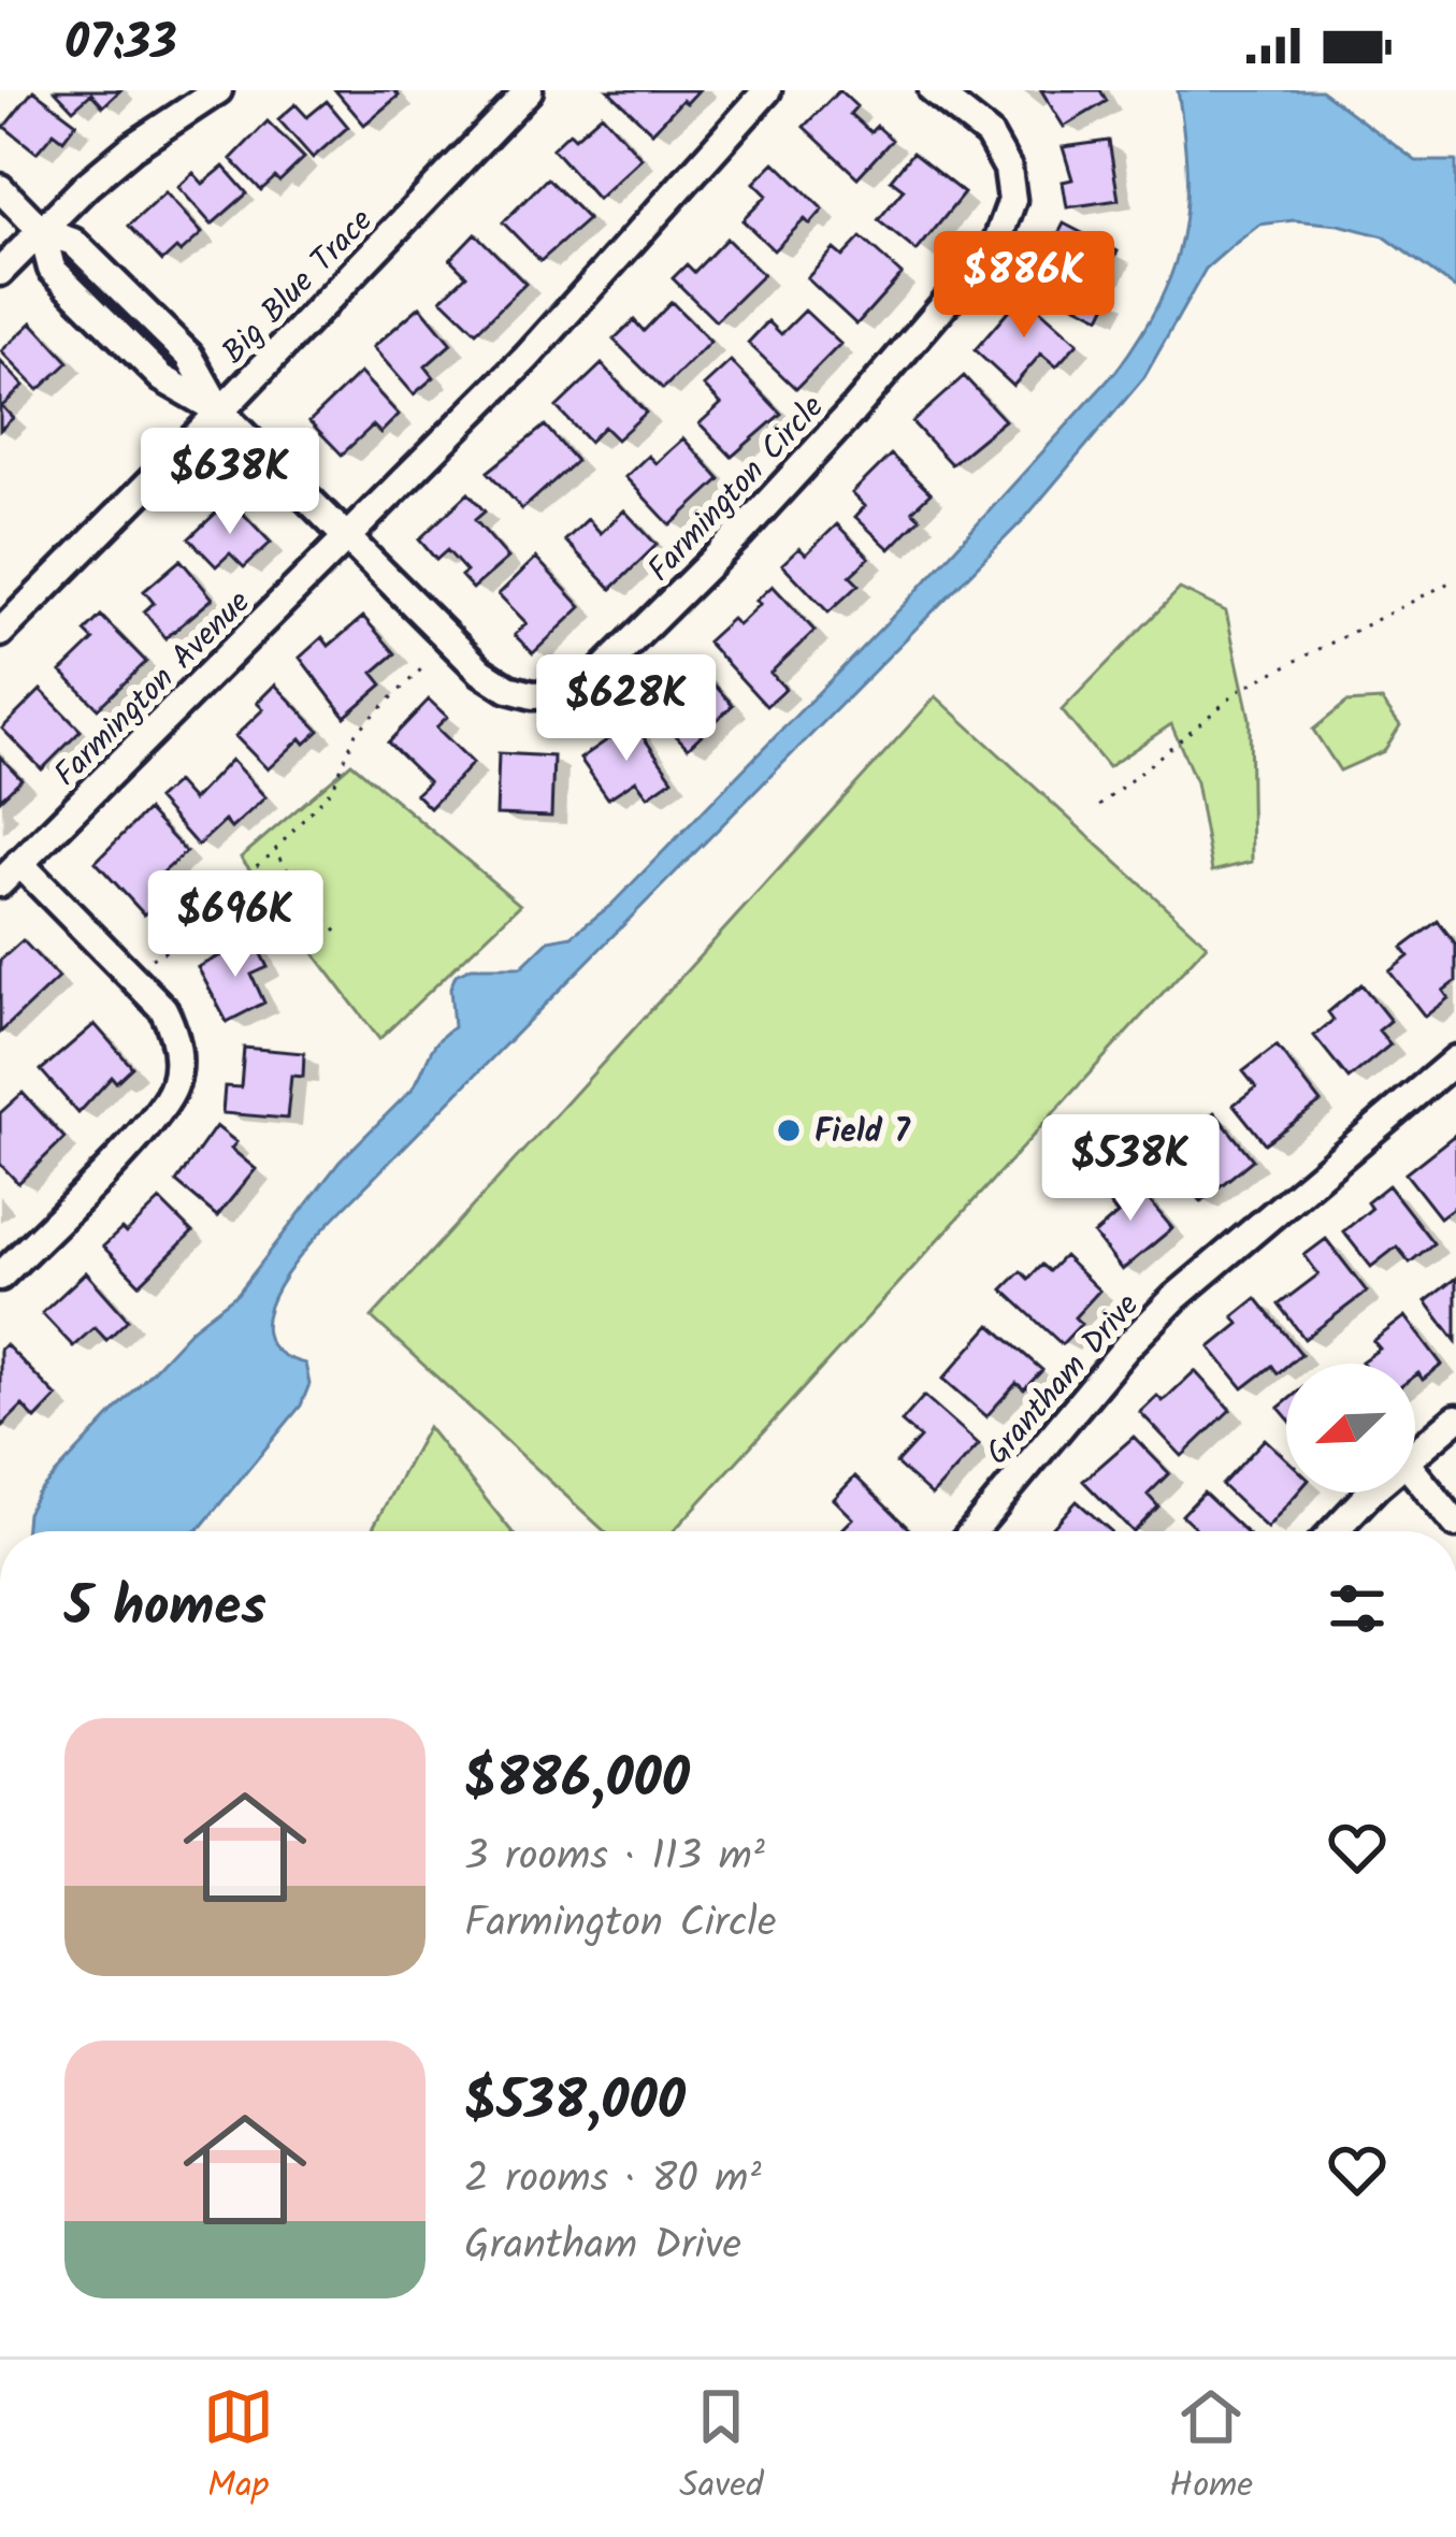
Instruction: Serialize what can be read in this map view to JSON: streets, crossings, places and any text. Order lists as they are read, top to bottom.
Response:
{
  "streets": {
    "street": [
      "Big Blue Trace",
      "Farmington Circle",
      "Farmington Avenue",
      "Grantham Drive"
    ]
  },
  "crossings": [
    ["Big Blue Trace", "Farmington Circle"],
    ["Farmington Circle", "Farmington Avenue"]
  ],
  "places": ["Field 7"],
  "north": "bottom left",
  "page": {
    "status": "07:33",
    "price": [
      "$886K",
      "$638K",
      "$628K",
      "$696K",
      "$538K"
    ],
    "heading": "5 homes",
    "list": [
      {
        "name": "$886,000",
        "note": "3 rooms · 113 m² · Farmington Circle"
      },
      {
        "name": "$538,000",
        "note": "2 rooms · 80 m² · Grantham Drive"
      }
    ],
    "tabs": ["Map", "Saved", "Home"]
  }
}
